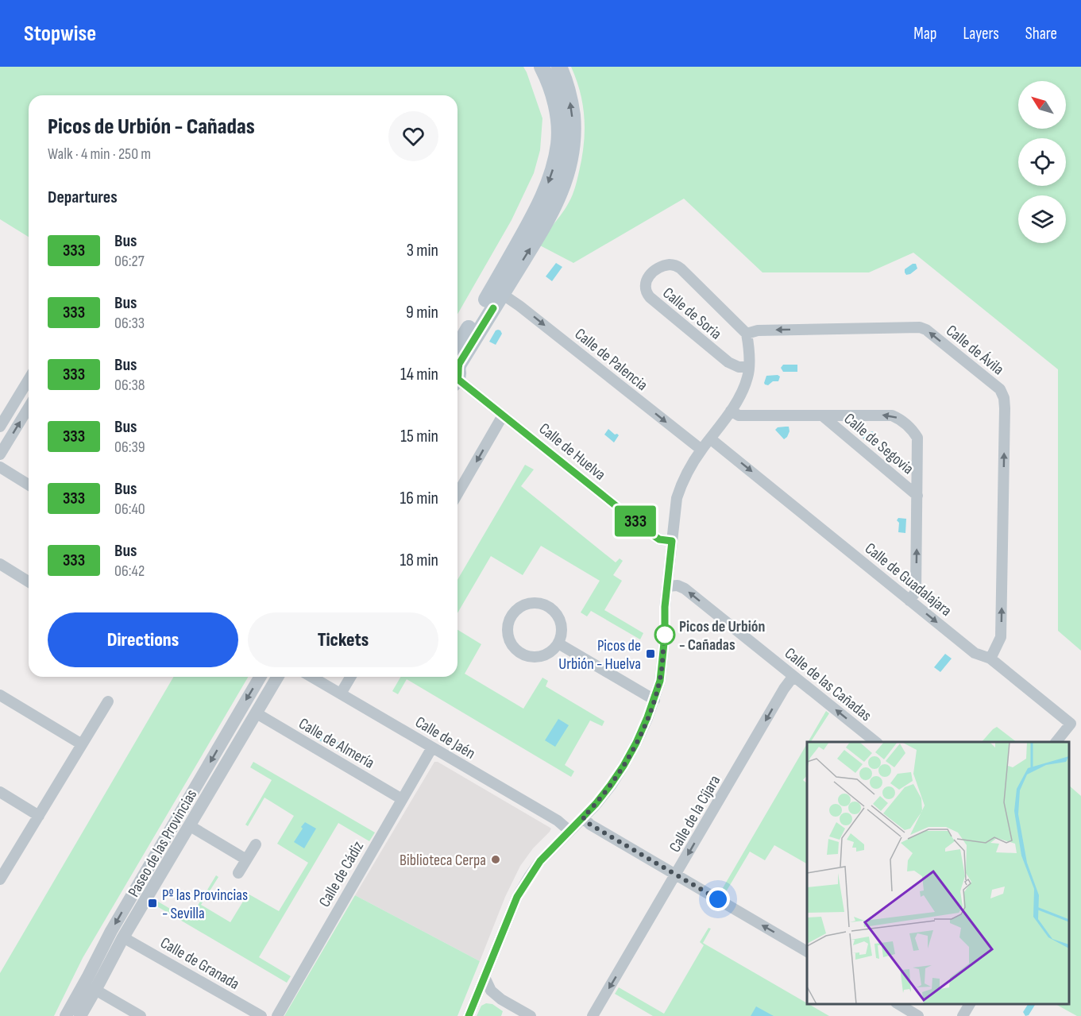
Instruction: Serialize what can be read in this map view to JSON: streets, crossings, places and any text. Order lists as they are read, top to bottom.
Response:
{
  "streets": {
    "street": [
      "Calle de Soria",
      "Calle de Ávila",
      "Calle de Palencia",
      "Calle de Segovia",
      "Calle de Huelva",
      "Calle de Guadalajara",
      "Calle de las Cañadas",
      "Calle de Jaén",
      "Calle de Almería",
      "Calle de la Cíjara",
      "Paseo de las Provincias",
      "Calle de Cádiz",
      "Calle de Granada"
    ]
  },
  "crossings": [
    ["Calle de Soria", "Calle de Ávila"],
    ["Calle de Ávila", "Calle de Guadalajara"],
    ["Calle de Segovia", "Calle de Guadalajara"],
    ["Calle de las Cañadas", "Calle de la Cíjara"],
    ["Calle de Jaén", "Calle de Cádiz"],
    ["Calle de Almería", "Paseo de las Provincias"],
    ["Calle de Almería", "Calle de Cádiz"],
    ["Paseo de las Provincias", "Calle de Granada"]
  ],
  "one_way": [
    "Calle de Palencia",
    "Calle de Guadalajara",
    "Calle de las Cañadas",
    "Calle de la Cíjara"
  ],
  "places": {
    "other": ["Picos de Urbión - Cañadas", "Biblioteca Cerpa"],
    "transit": ["Picos de Urbión - Huelva", "Pº las Provincias - Sevilla"]
  },
  "lines": ["bus line 333"],
  "north": "top left",
  "page": {
    "header": "Stopwise",
    "nav": ["Map", "Layers", "Share"],
    "on_map": "333",
    "heading": [
      ["Picos de Urbión - Cañadas", "Walk · 4 min · 250 m"],
      "Departures"
    ],
    "list": [
      {
        "mark": "333",
        "name": "Bus",
        "note": "06:27",
        "value": "3 min"
      },
      {
        "mark": "333",
        "name": "Bus",
        "note": "06:33",
        "value": "9 min"
      },
      {
        "mark": "333",
        "name": "Bus",
        "note": "06:38",
        "value": "14 min"
      },
      {
        "mark": "333",
        "name": "Bus",
        "note": "06:39",
        "value": "15 min"
      },
      {
        "mark": "333",
        "name": "Bus",
        "note": "06:40",
        "value": "16 min"
      },
      {
        "mark": "333",
        "name": "Bus",
        "note": "06:42",
        "value": "18 min"
      }
    ],
    "buttons": ["Directions", "Tickets"]
  }
}
